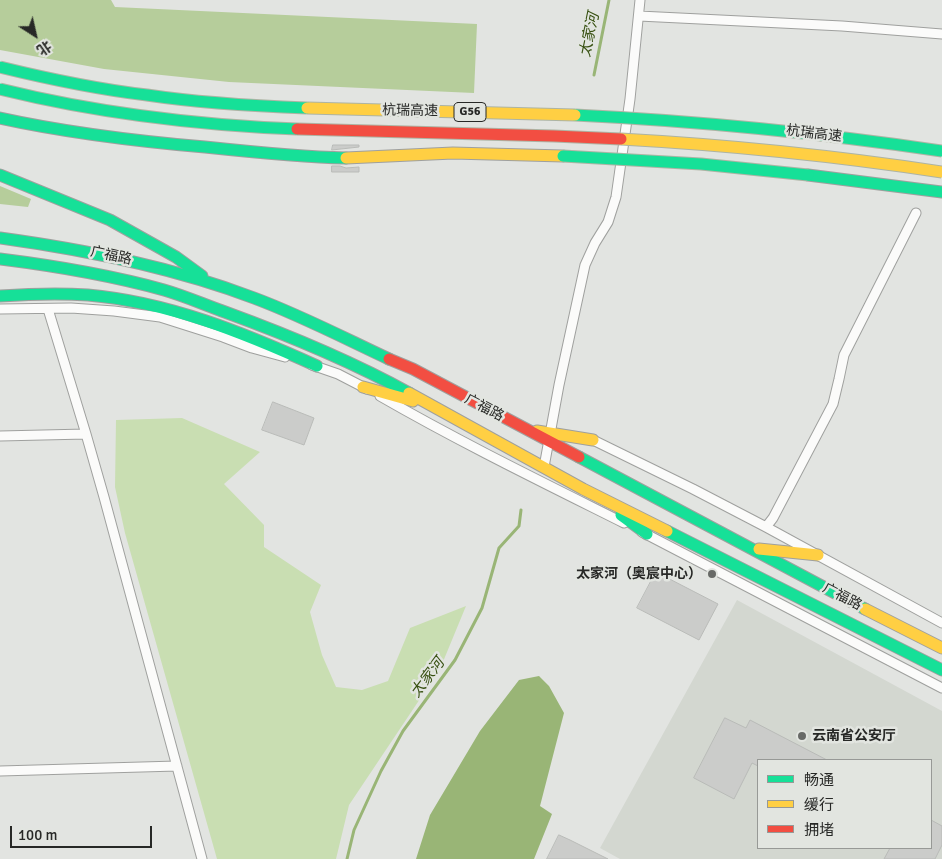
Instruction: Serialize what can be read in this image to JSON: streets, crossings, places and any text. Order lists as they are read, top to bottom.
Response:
{
  "streets": {
    "main road": ["杭瑞高速", "G56", "广福路"]
  },
  "water": ["太家河"],
  "places": ["太家河（奥宸中心）", "云南省公安厅"],
  "legend": ["畅通", "缓行", "拥堵"],
  "scale_bar": "100 m",
  "north": "bottom right"
}
